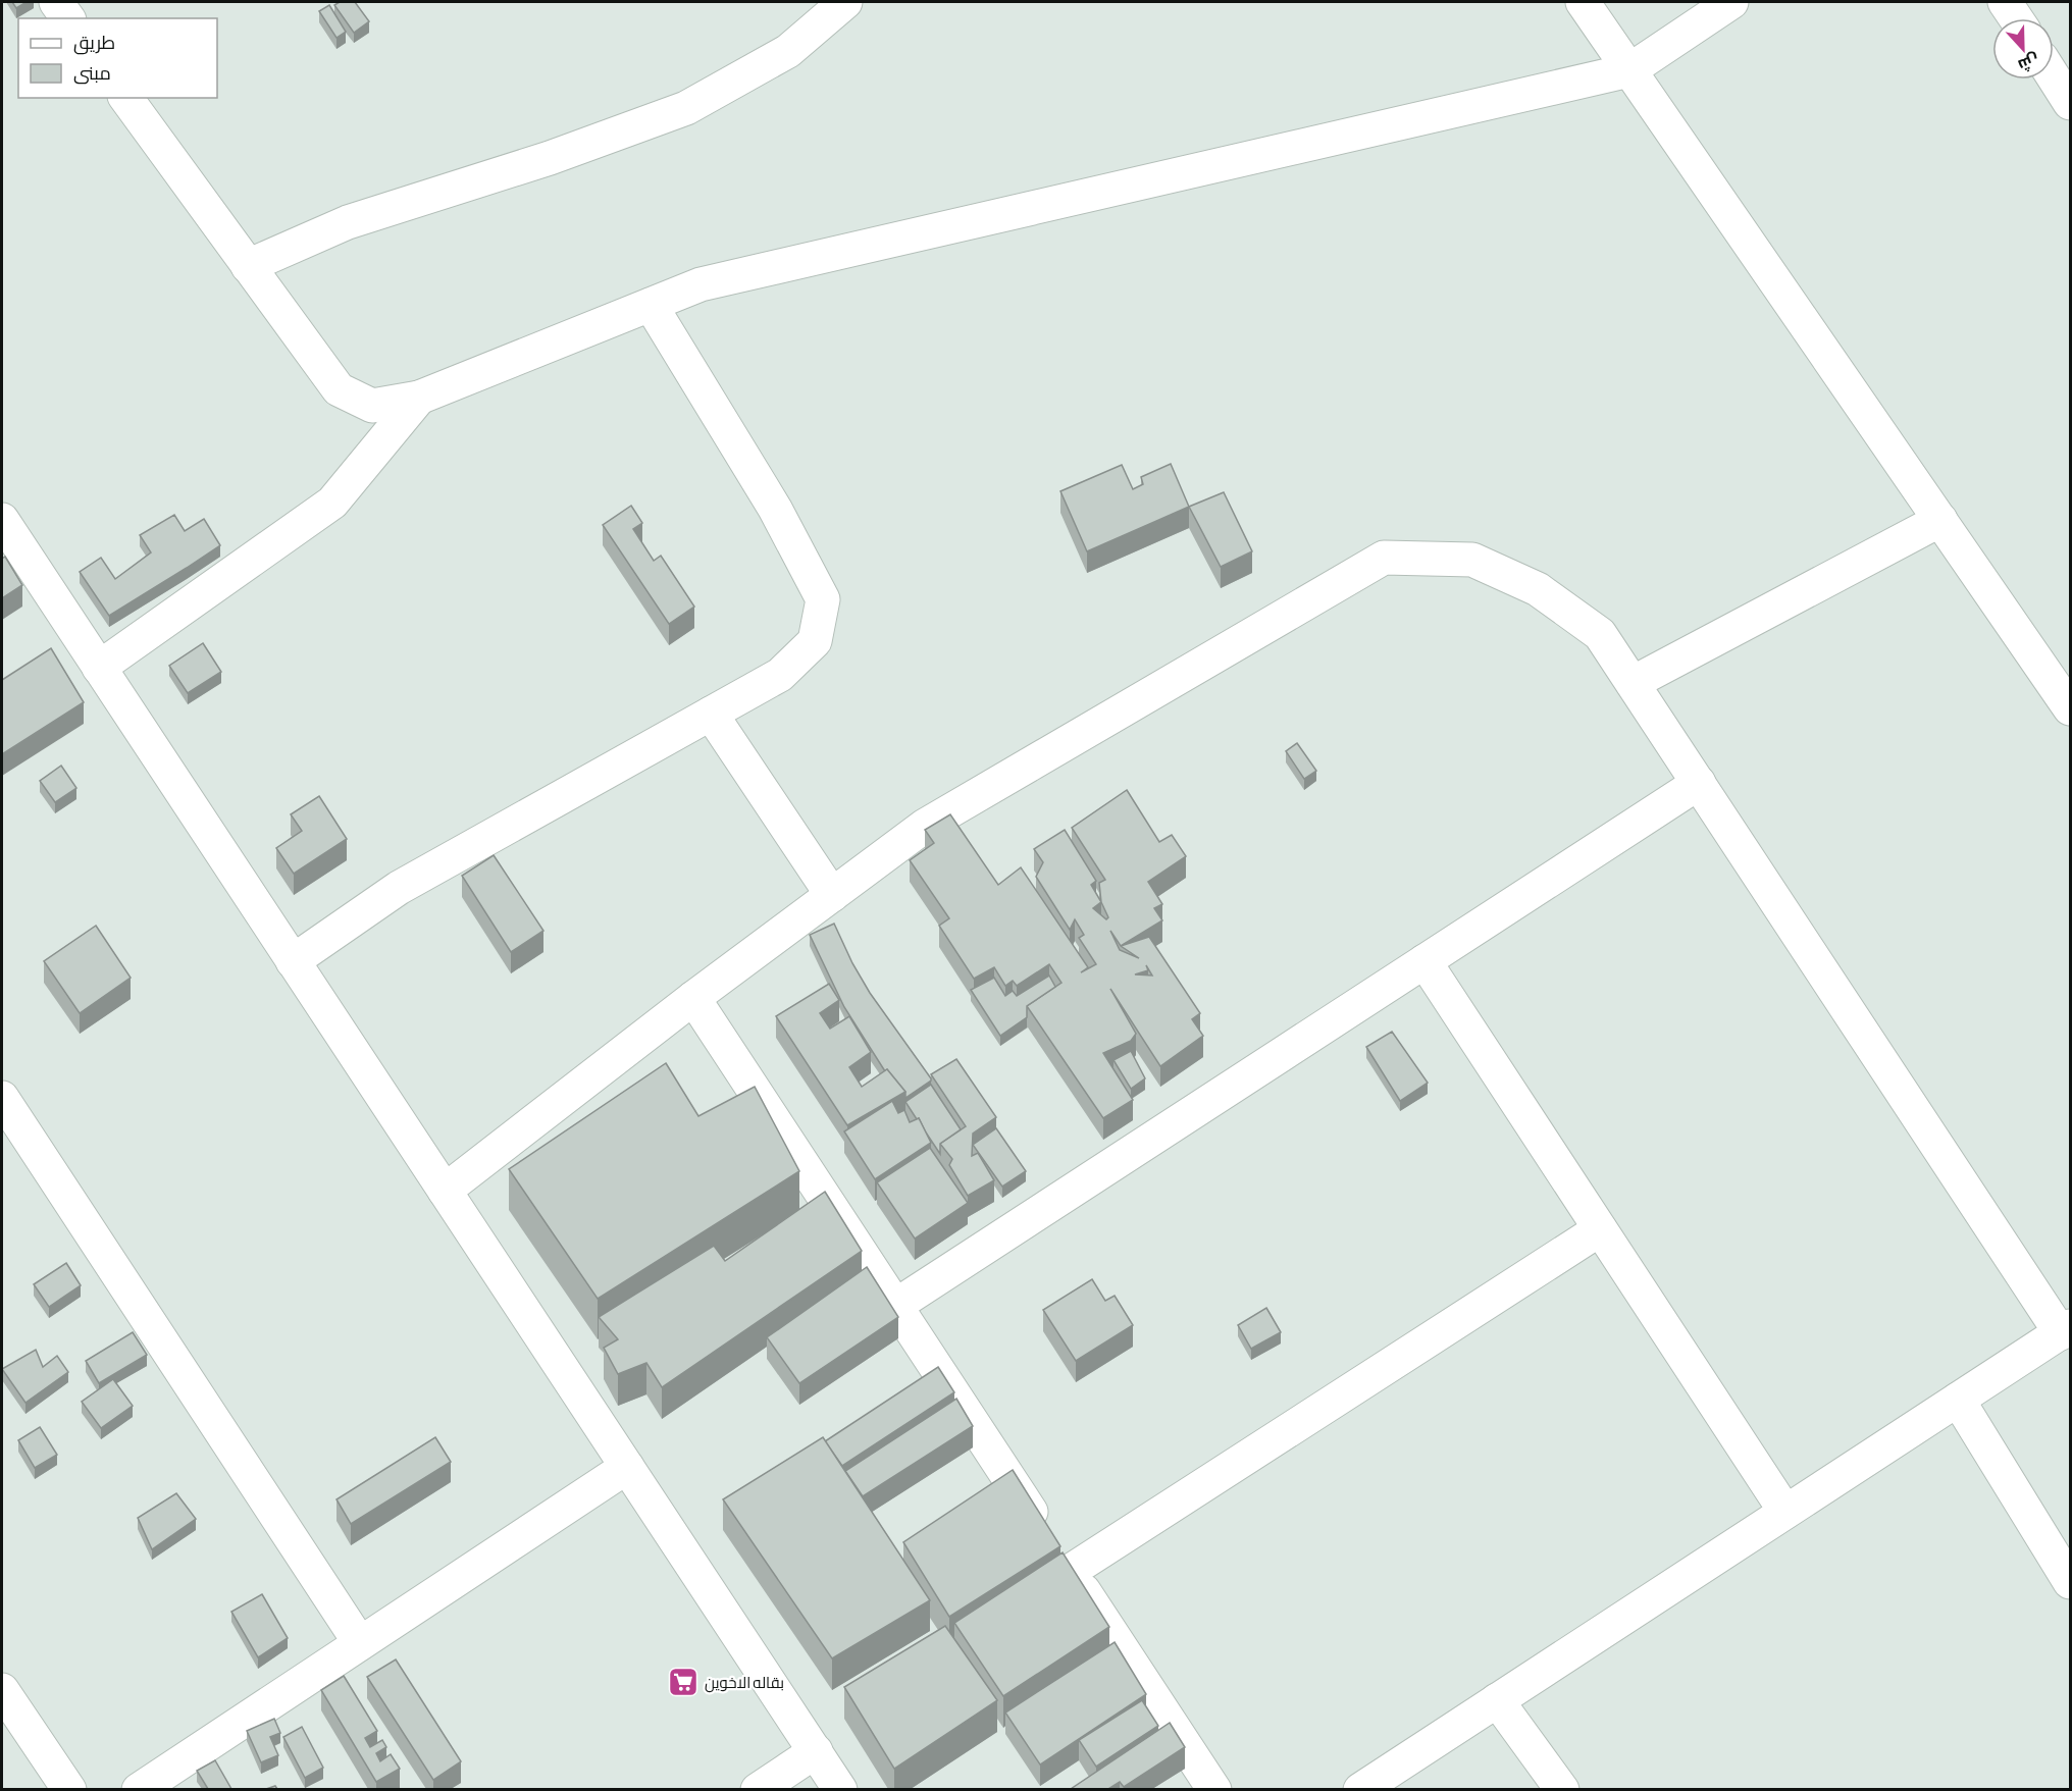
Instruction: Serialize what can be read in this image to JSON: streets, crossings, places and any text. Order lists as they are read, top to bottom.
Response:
{
  "places": {
    "supermarket": ["بقاله الاخوين"]
  },
  "legend": ["طريق", "مبنى"],
  "north": "bottom"
}
